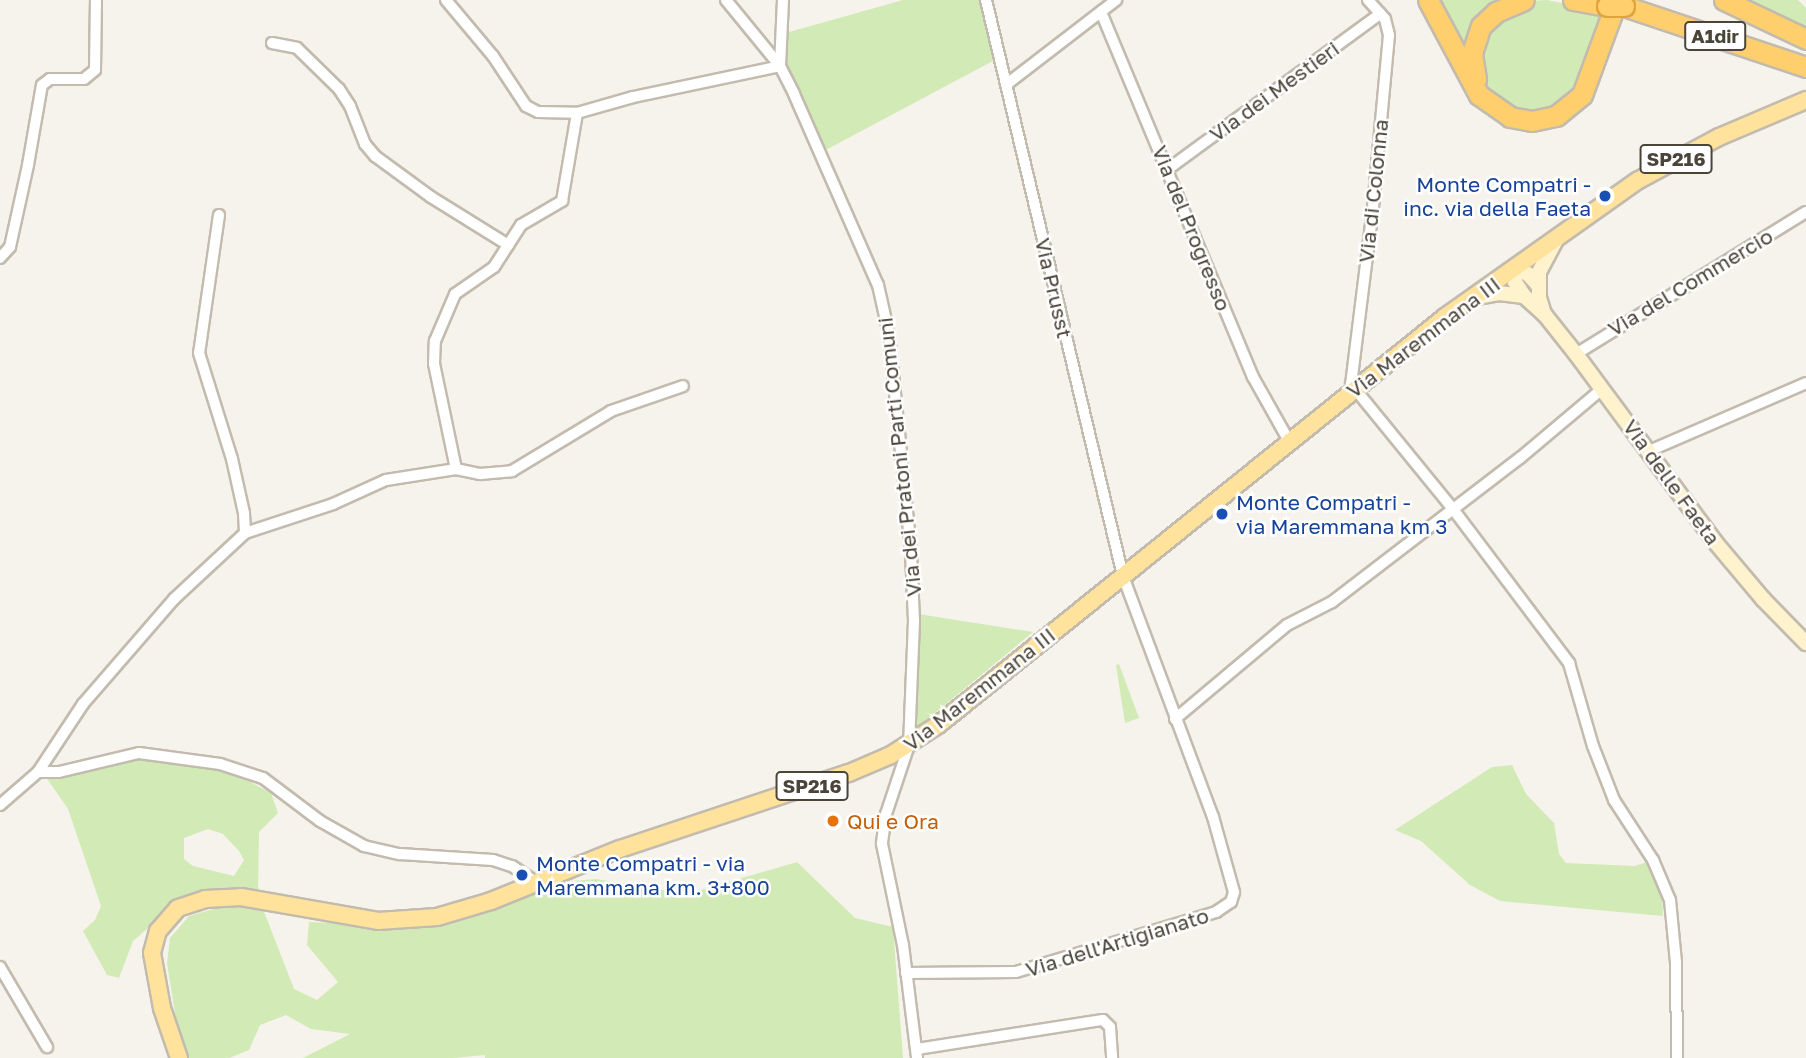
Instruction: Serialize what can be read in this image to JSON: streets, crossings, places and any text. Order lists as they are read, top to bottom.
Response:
{
  "streets": {
    "highway": ["A1dir"],
    "main road": ["SP216", "Via Maremmana III"],
    "street": [
      "Via dei Mestieri",
      "Via di Colonna",
      "Via del Progresso",
      "Via del Commercio",
      "Via Prusst",
      "Via dei Pratoni Parti Comuni",
      "Via delle Faeta",
      "Via dell'Artigianato"
    ]
  },
  "crossings": [
    ["Via dei Mestieri", "Via di Colonna"],
    ["Via dei Mestieri", "Via del Progresso"],
    ["Via di Colonna", "Via Maremmana III"],
    ["Via del Progresso", "Via Maremmana III"],
    ["Via del Commercio", "Via delle Faeta"],
    ["Via Prusst", "Via Maremmana III"],
    ["Via Prusst", "Via dell'Artigianato"],
    ["Via Maremmana III", "Via dei Pratoni Parti Comuni"],
    ["Via Maremmana III", "Via dell'Artigianato"],
    ["Via dei Pratoni Parti Comuni", "Via dell'Artigianato"]
  ],
  "places": [
    "Monte Compatri - inc. via della Faeta",
    "Monte Compatri - via Maremmana km 3",
    "Qui e Ora",
    "Monte Compatri - via Maremmana km. 3+800"
  ]
}
